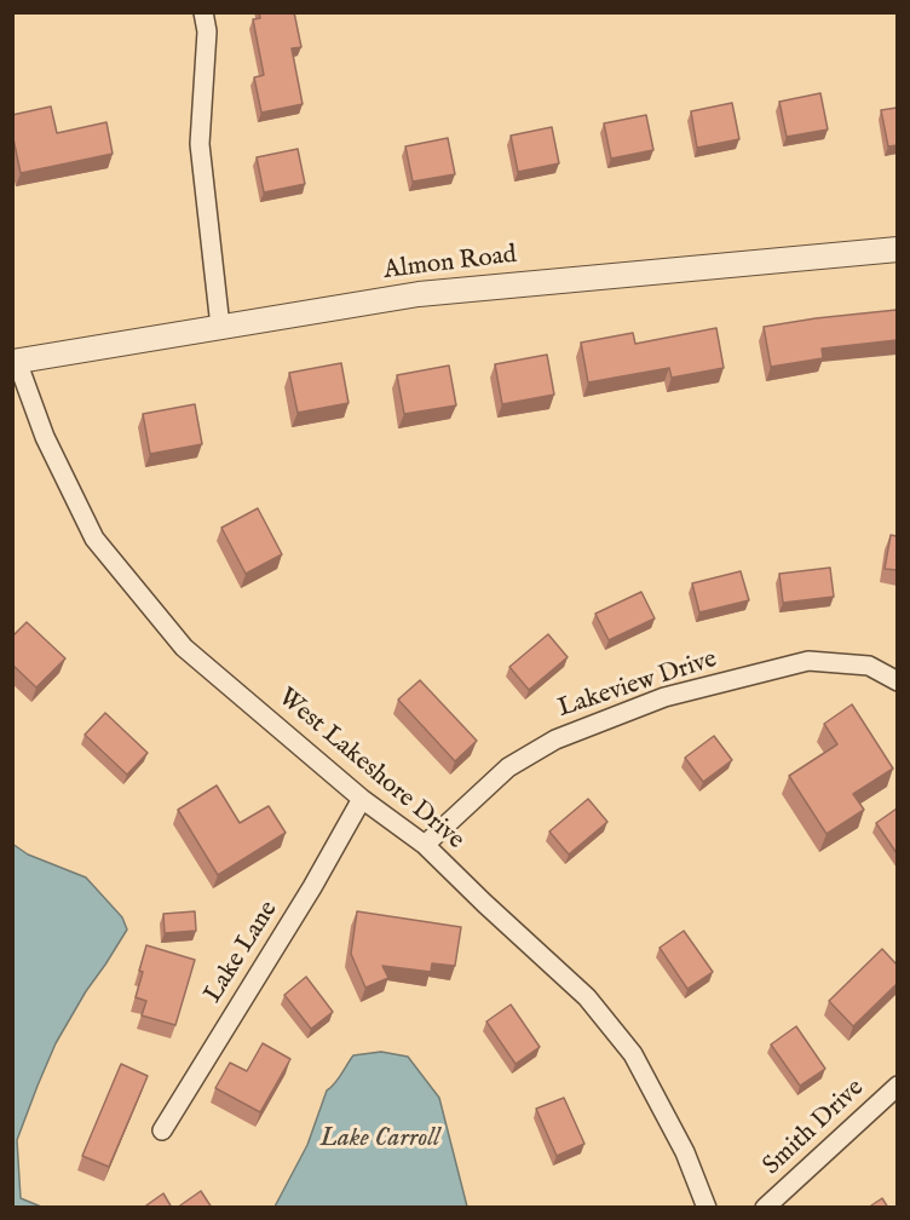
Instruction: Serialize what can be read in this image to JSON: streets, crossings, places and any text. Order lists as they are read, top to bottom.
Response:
{
  "streets": {
    "street": [
      "Almon Road",
      "Lakeview Drive",
      "West Lakeshore Drive",
      "Lake Lane",
      "Smith Drive"
    ]
  },
  "crossings": [
    ["Almon Road", "West Lakeshore Drive"],
    ["Lakeview Drive", "West Lakeshore Drive"],
    ["West Lakeshore Drive", "Lake Lane"]
  ],
  "water": ["Lake Carroll"]
}
